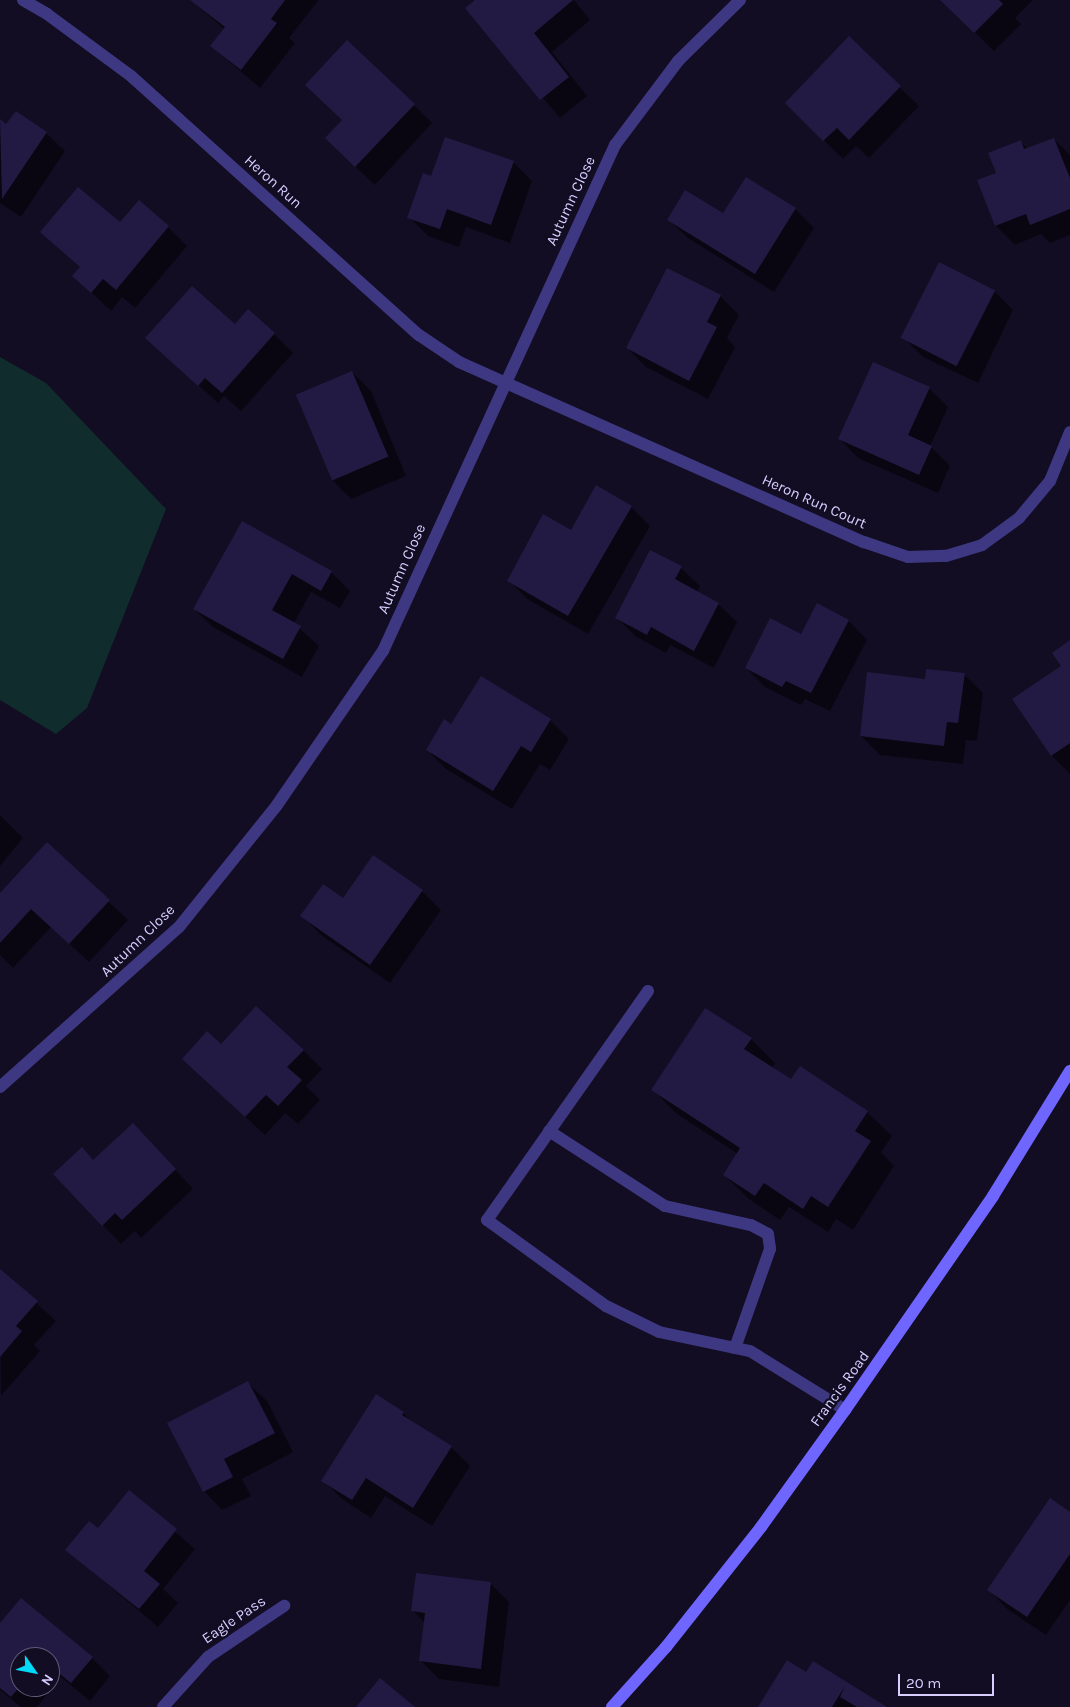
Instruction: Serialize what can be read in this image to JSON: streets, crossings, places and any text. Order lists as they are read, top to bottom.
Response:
{
  "streets": {
    "street": [
      "Heron Run",
      "Autumn Close",
      "Heron Run Court",
      "Francis Road",
      "Eagle Pass"
    ]
  },
  "crossings": [
    ["Heron Run", "Autumn Close"],
    ["Heron Run", "Heron Run Court"],
    ["Autumn Close", "Heron Run Court"]
  ],
  "scale_bar": "20 m",
  "north": "bottom right"
}
